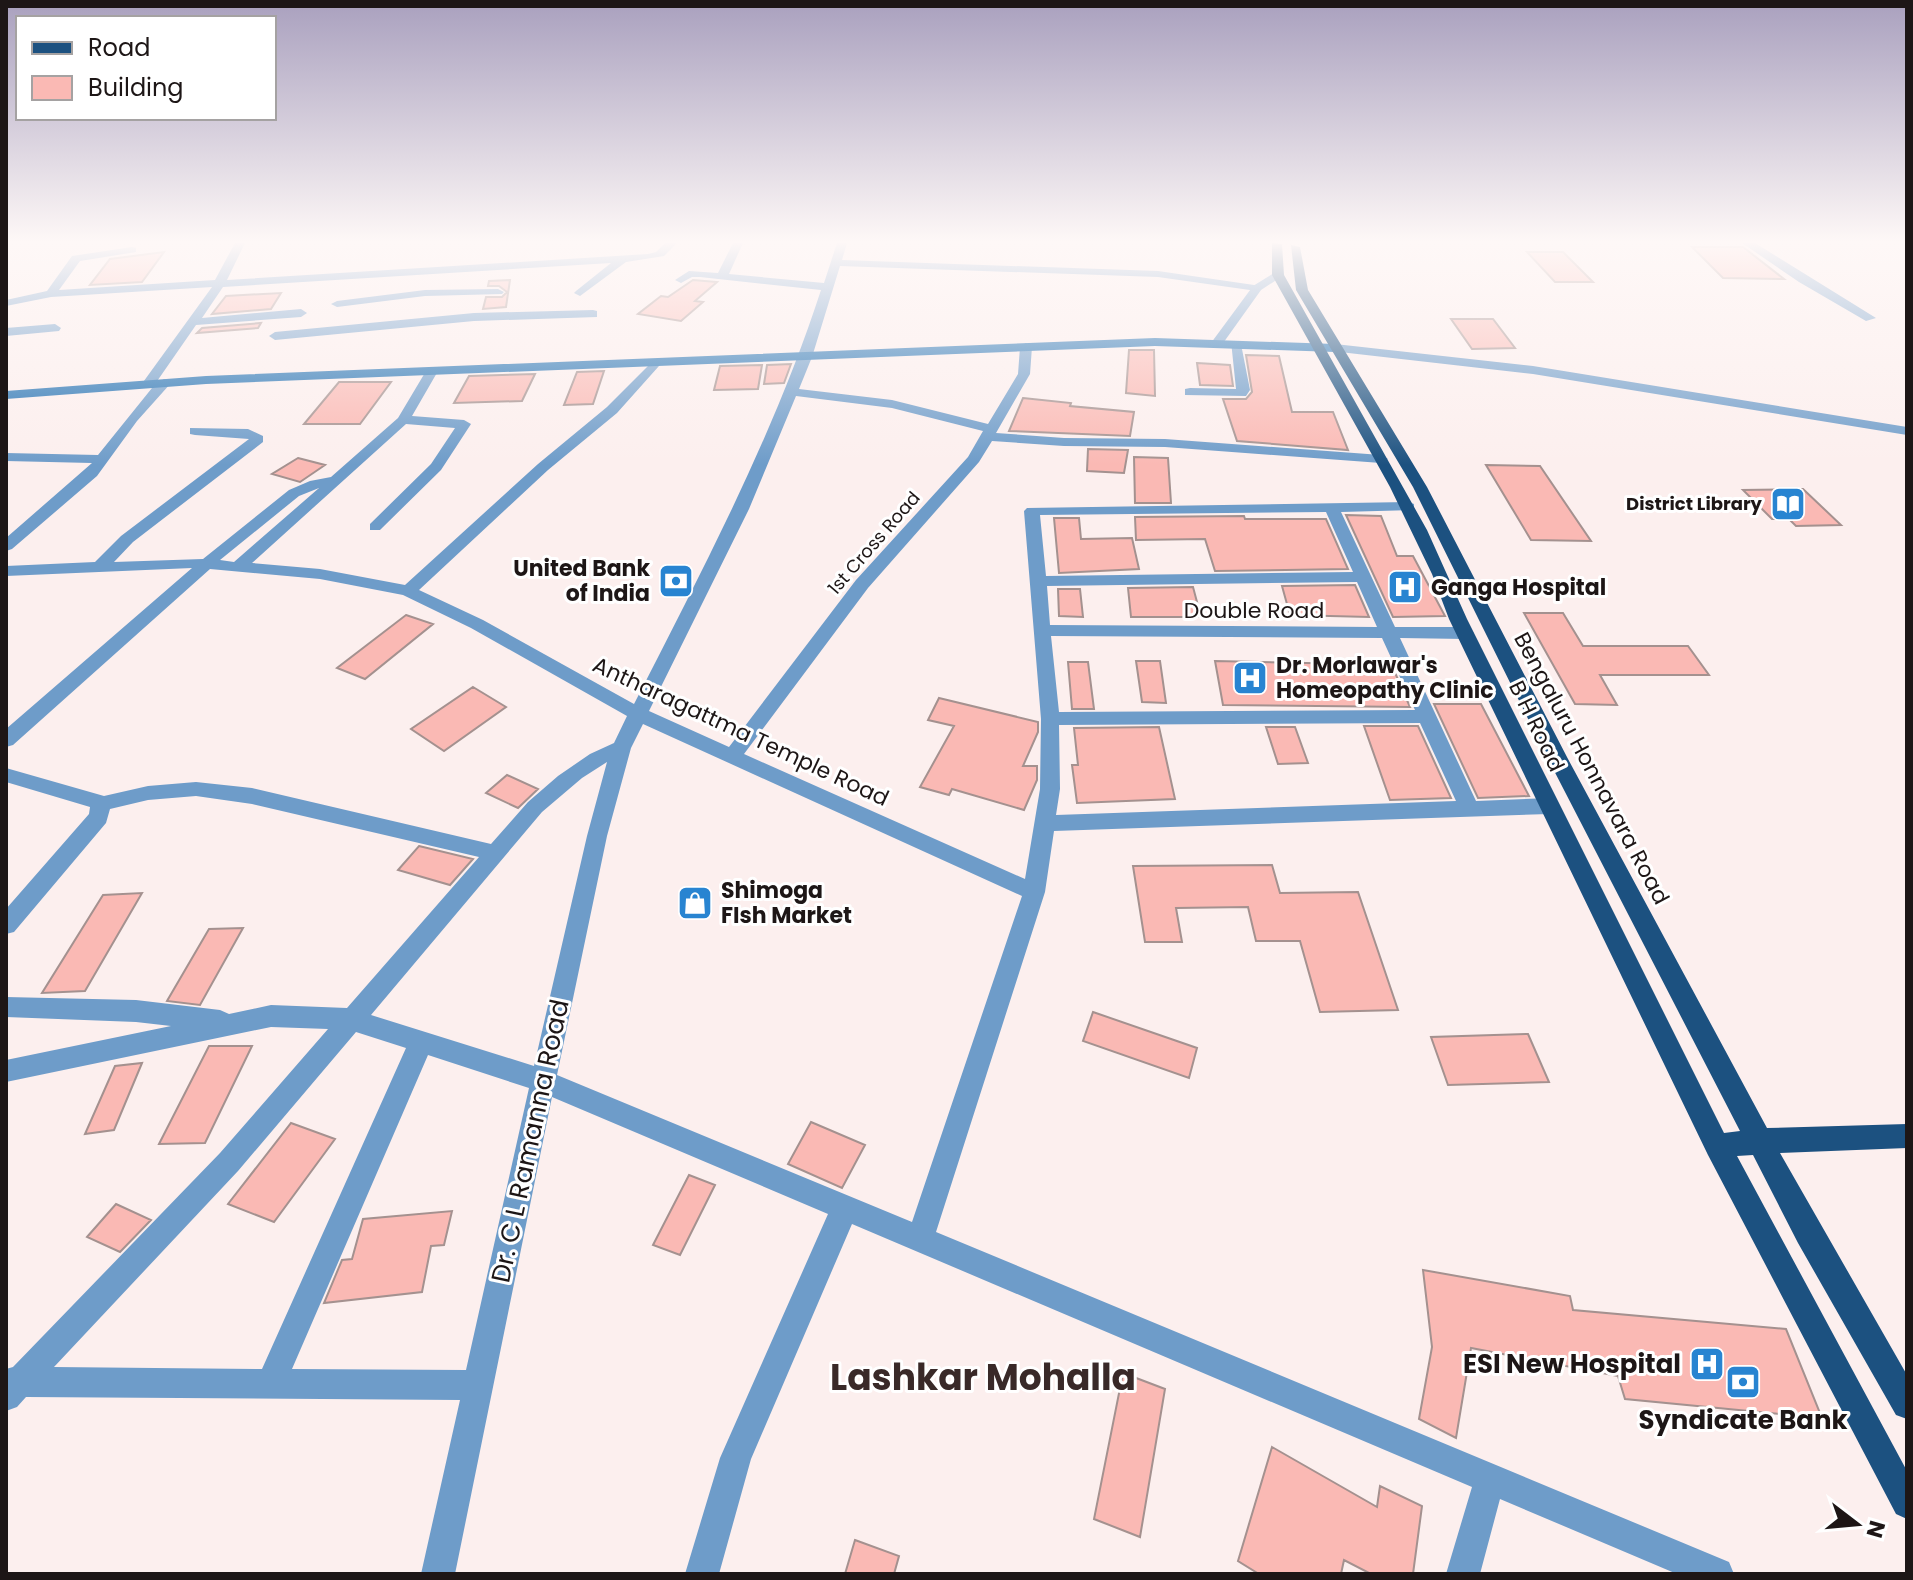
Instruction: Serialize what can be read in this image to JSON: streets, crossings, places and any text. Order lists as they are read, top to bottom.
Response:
{
  "streets": {
    "main road": ["B H Road", "Bengaluru Honnavara Road"],
    "street": [
      "1st Cross Road",
      "Double Road",
      "Antharagattma Temple Road",
      "Dr. C L Ramanna Road"
    ]
  },
  "crossings": [
    ["1st Cross Road", "Antharagattma Temple Road"],
    ["Double Road", "B H Road"],
    ["B H Road", "Bengaluru Honnavara Road"],
    ["Antharagattma Temple Road", "Dr. C L Ramanna Road"]
  ],
  "districts": ["Lashkar Mohalla"],
  "places": {
    "library": ["District Library"],
    "bank": ["United Bank of India", "Syndicate Bank"],
    "hospital": ["Ganga Hospital", "Dr. Morlawar's Homeopathy Clinic", "ESI New Hospital"],
    "shop": ["Shimoga FIsh Market"]
  },
  "legend": ["Road", "Building"],
  "north": "right"
}
